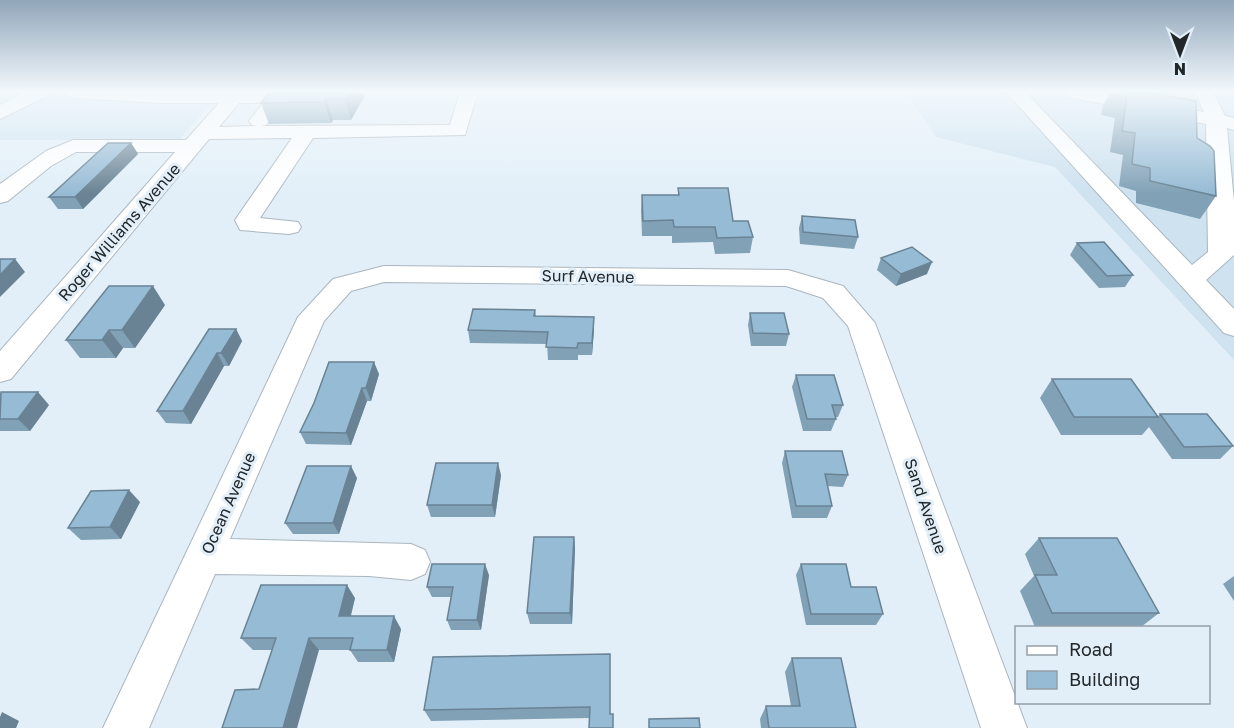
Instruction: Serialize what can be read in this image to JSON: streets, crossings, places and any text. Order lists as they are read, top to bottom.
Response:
{
  "streets": {
    "street": [
      "Roger Williams Avenue",
      "Surf Avenue",
      "Ocean Avenue",
      "Sand Avenue"
    ]
  },
  "crossings": [
    ["Surf Avenue", "Ocean Avenue"],
    ["Surf Avenue", "Sand Avenue"]
  ],
  "legend": ["Road", "Building"],
  "north": "bottom"
}
